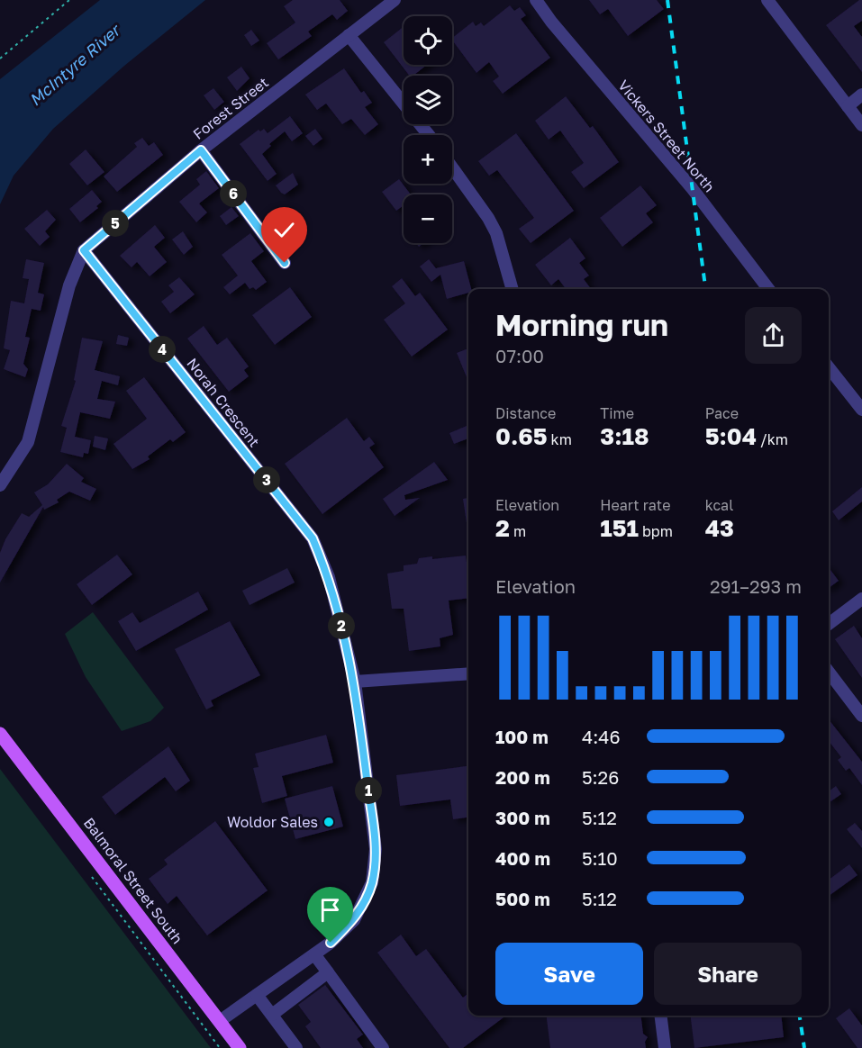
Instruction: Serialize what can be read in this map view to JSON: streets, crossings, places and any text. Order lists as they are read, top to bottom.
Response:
{
  "streets": {
    "main road": ["Balmoral Street South"],
    "street": ["Forest Street", "Vickers Street North", "Norah Crescent"]
  },
  "crossings": [
    ["Forest Street", "Norah Crescent"],
    ["Norah Crescent", "Balmoral Street South"]
  ],
  "water": ["McIntyre River"],
  "places": ["Woldor Sales"],
  "page": {
    "map_buttons": ["+", "−"],
    "pins": [
      "6",
      "5",
      "4",
      "3",
      "2",
      "1"
    ],
    "heading": ["Morning run", "07:00"],
    "stats": [
      ["Distance", "0.65 km"],
      ["Time", "3:18"],
      ["Pace", "5:04 /km"],
      ["Elevation", "2 m"],
      ["Heart rate", "151 bpm"],
      ["kcal", "43"]
    ],
    "chart": ["Elevation", "291–293 m"],
    "list": [
      {
        "name": "100 m",
        "note": "4:46"
      },
      {
        "name": "200 m",
        "note": "5:26"
      },
      {
        "name": "300 m",
        "note": "5:12"
      },
      {
        "name": "400 m",
        "note": "5:10"
      },
      {
        "name": "500 m",
        "note": "5:12"
      }
    ],
    "buttons": ["Save", "Share"]
  }
}
